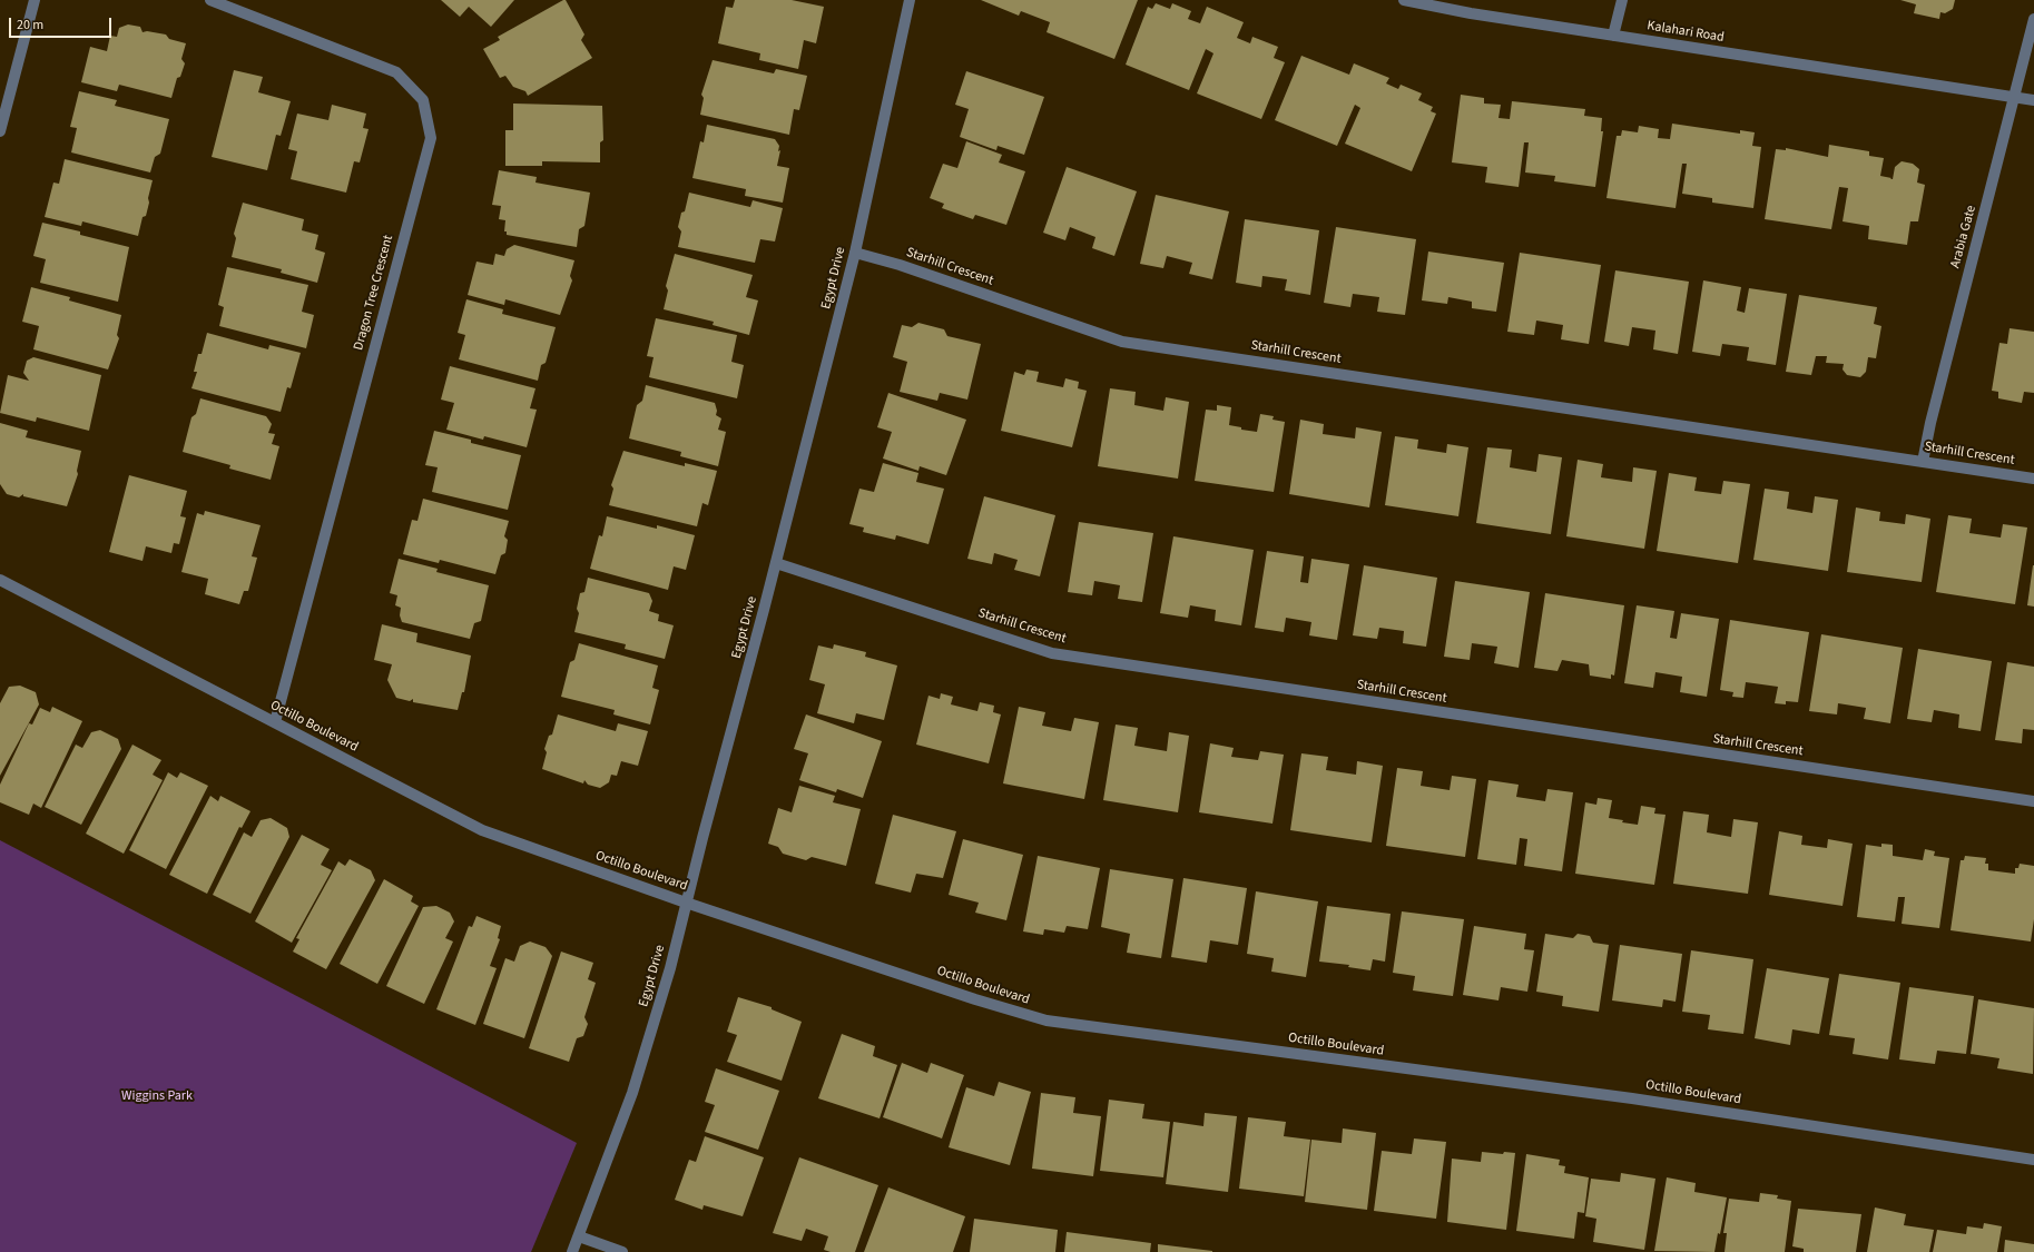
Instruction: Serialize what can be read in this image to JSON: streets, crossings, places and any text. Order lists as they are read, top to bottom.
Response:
{
  "streets": {
    "street": [
      "Kalahari Road",
      "Arabia Gate",
      "Starhill Crescent",
      "Egypt Drive",
      "Dragon Tree Crescent",
      "Octillo Boulevard"
    ]
  },
  "crossings": [
    ["Kalahari Road", "Arabia Gate"],
    ["Arabia Gate", "Starhill Crescent"],
    ["Starhill Crescent", "Egypt Drive"],
    ["Egypt Drive", "Octillo Boulevard"],
    ["Dragon Tree Crescent", "Octillo Boulevard"]
  ],
  "parks": ["Wiggins Park"],
  "scale_bar": "20 m"
}
